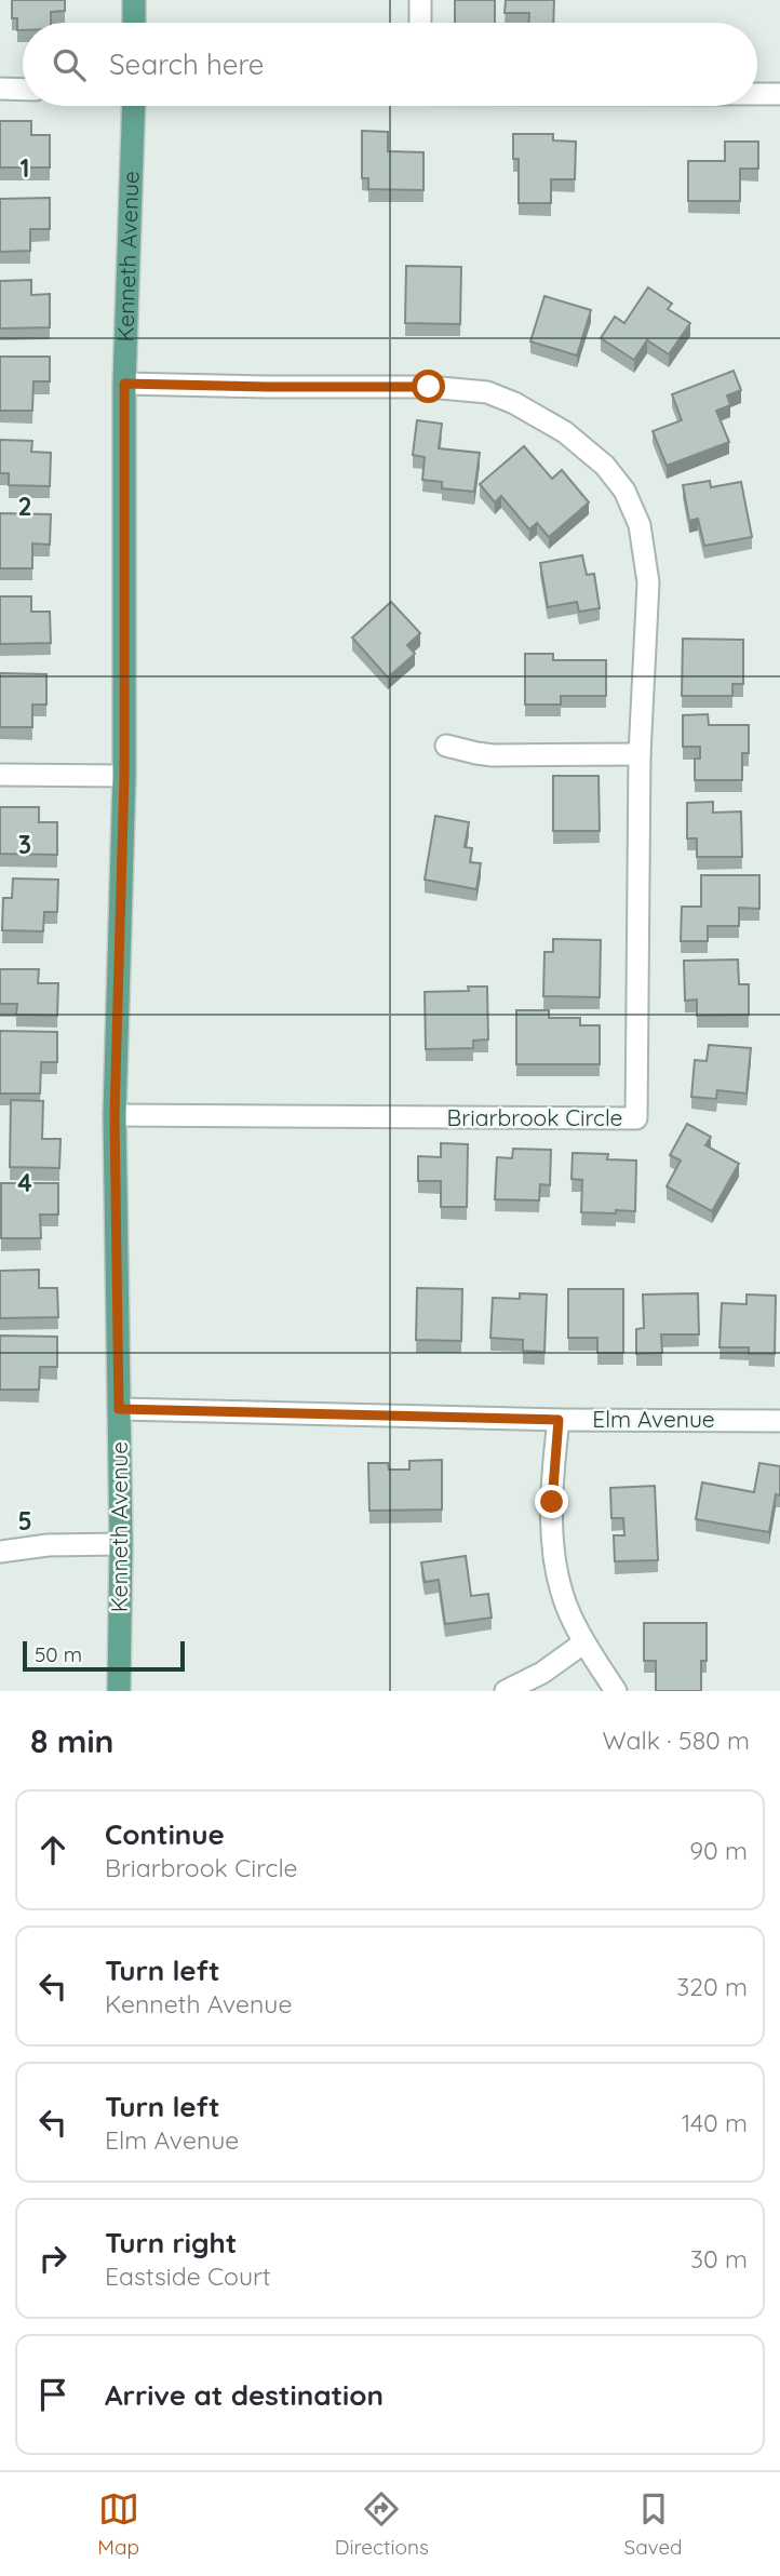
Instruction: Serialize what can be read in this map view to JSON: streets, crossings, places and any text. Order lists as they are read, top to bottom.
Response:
{
  "streets": {
    "main road": ["Kenneth Avenue"],
    "street": ["Briarbrook Circle", "Elm Avenue"]
  },
  "crossings": [
    ["Kenneth Avenue", "Briarbrook Circle"],
    ["Kenneth Avenue", "Elm Avenue"]
  ],
  "scale_bar": "50 m",
  "page": {
    "search": "Search here",
    "scale": "50 m",
    "heading": ["8 min", "Walk · 580 m"],
    "list": [
      ["Continue", "Briarbrook Circle", "90 m"],
      ["Turn left", "Kenneth Avenue", "320 m"],
      ["Turn left", "Elm Avenue", "140 m"],
      ["Turn right", "Eastside Court", "30 m"],
      "Arrive at destination"
    ],
    "nav": ["Map", "Directions", "Saved"]
  },
  "grid": {
    "rows": [
      "1",
      "2",
      "3",
      "4",
      "5"
    ]
  }
}
